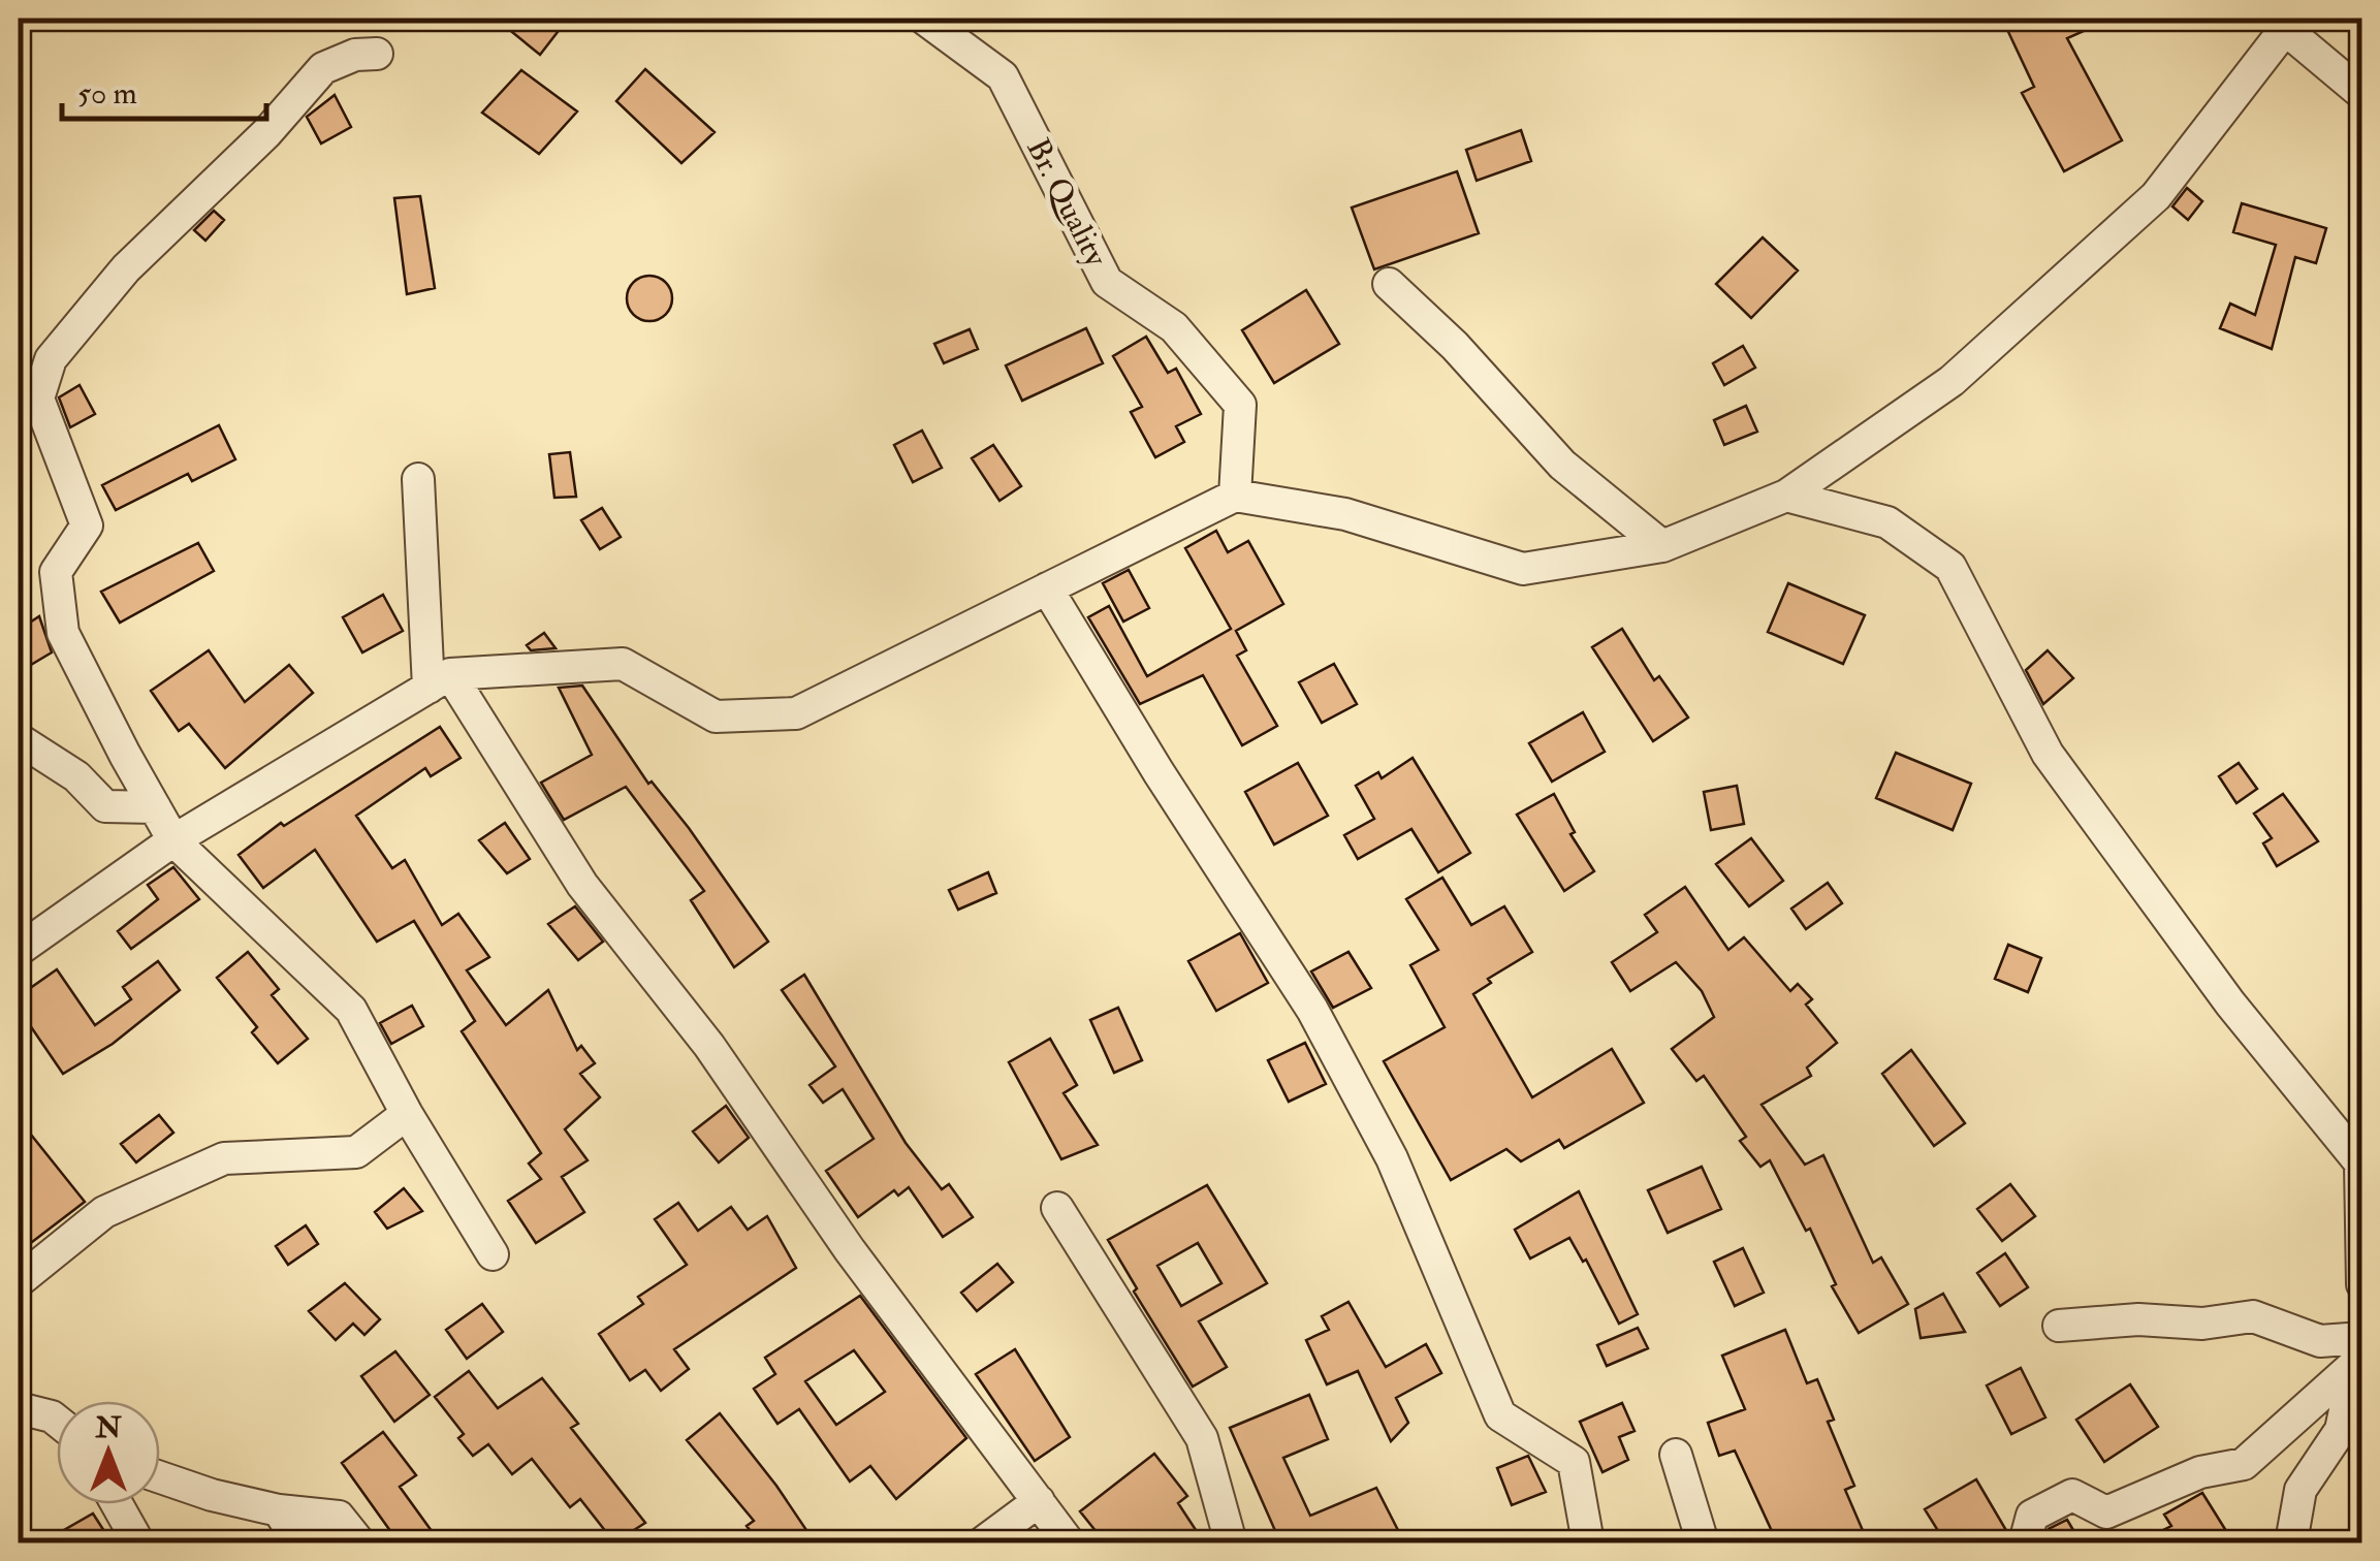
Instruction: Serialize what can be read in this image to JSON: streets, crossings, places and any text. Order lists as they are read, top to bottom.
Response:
{
  "streets": {
    "street": ["Br. Quality"]
  },
  "scale_bar": "50 m",
  "north": "top"
}
